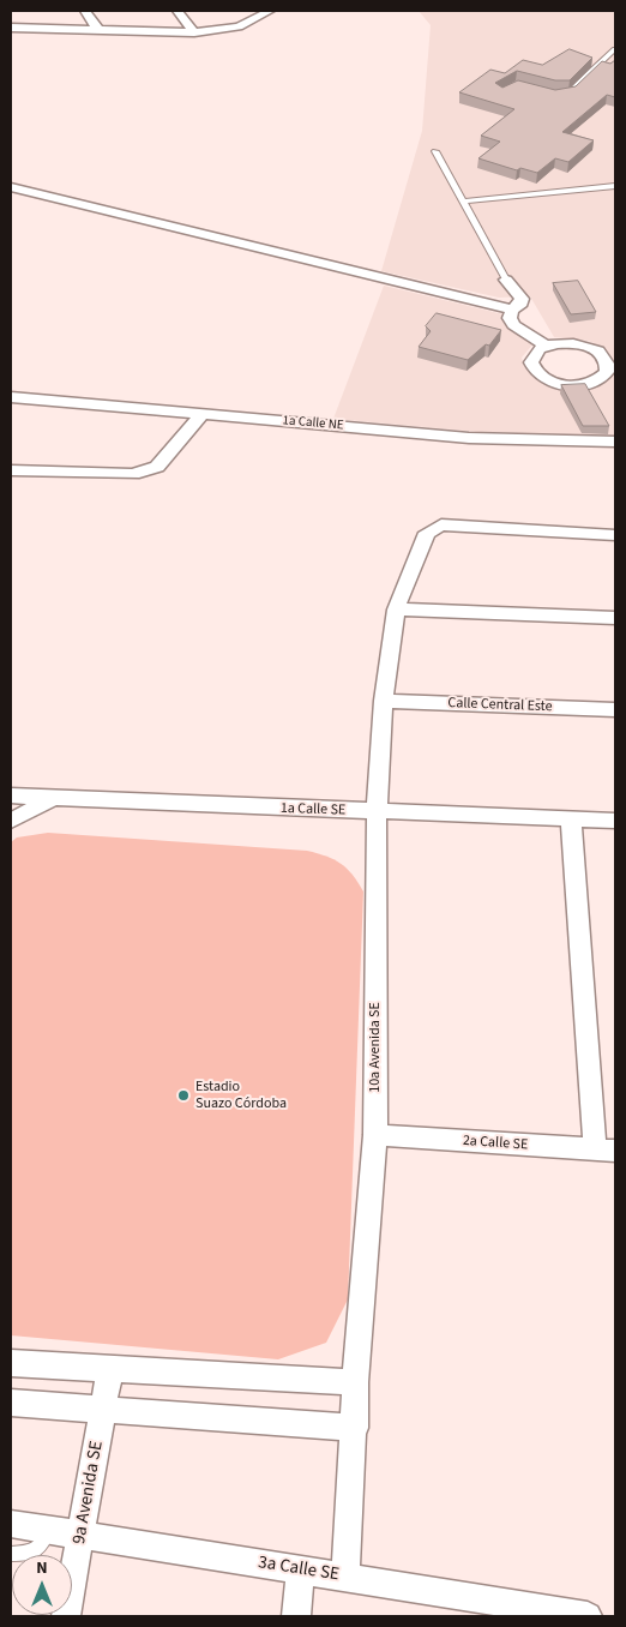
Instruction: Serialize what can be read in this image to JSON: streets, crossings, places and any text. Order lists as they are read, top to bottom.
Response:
{
  "streets": {
    "street": [
      "1a Calle NE",
      "Calle Central Este",
      "1a Calle SE",
      "10a Avenida SE",
      "2a Calle SE",
      "9a Avenida SE",
      "3a Calle SE"
    ]
  },
  "crossings": [
    ["Calle Central Este", "10a Avenida SE"],
    ["1a Calle SE", "10a Avenida SE"],
    ["10a Avenida SE", "2a Calle SE"],
    ["10a Avenida SE", "3a Calle SE"],
    ["9a Avenida SE", "3a Calle SE"]
  ],
  "places": ["Estadio Suazo Córdoba"],
  "north": "top"
}
